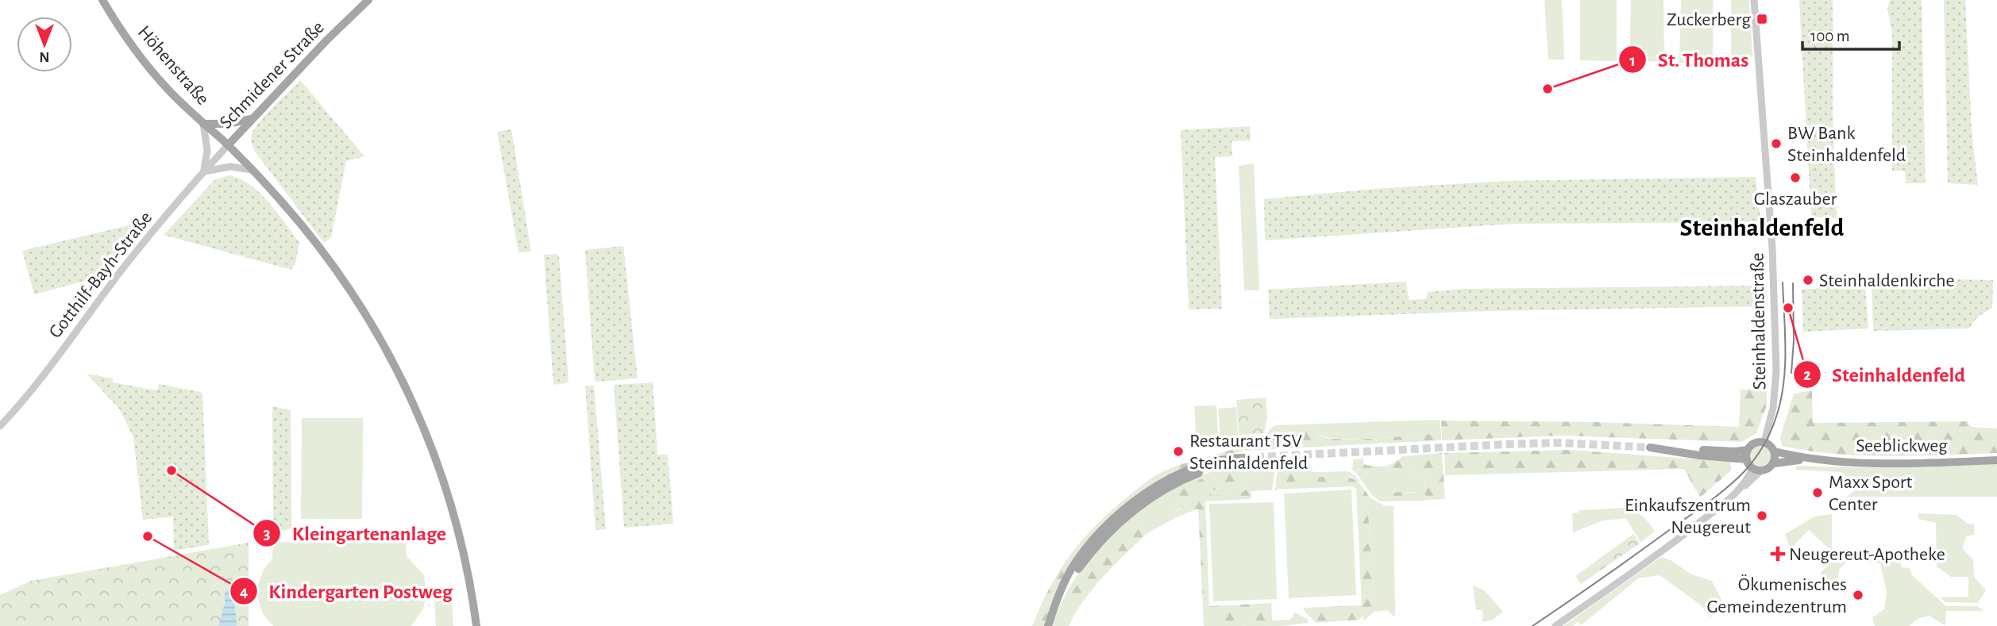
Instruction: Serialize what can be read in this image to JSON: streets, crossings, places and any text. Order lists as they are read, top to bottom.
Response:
{
  "streets": {
    "main road": ["Höhenstraße", "Schmidener Straße", "Seeblickweg"],
    "street": ["Gotthilf-Bayh-Straße", "Steinhaldenstraße"]
  },
  "crossings": [
    ["Höhenstraße", "Schmidener Straße"],
    ["Höhenstraße", "Gotthilf-Bayh-Straße"],
    ["Schmidener Straße", "Gotthilf-Bayh-Straße"],
    ["Steinhaldenstraße", "Seeblickweg"]
  ],
  "districts": ["Steinhaldenfeld"],
  "places": {
    "transit": ["Zuckerberg"],
    "other": [
      "St. Thomas",
      "BW Bank Steinhaldenfeld",
      "Glaszauber",
      "Steinhaldenkirche",
      "Steinhaldenfeld",
      "Restaurant TSV Steinhaldenfeld",
      "Kleingartenanlage",
      "Maxx Sport Center",
      "Einkaufszentrum Neugereut",
      "Kindergarten Postweg",
      "Ökumenisches Gemeindezentrum"
    ],
    "health": ["Neugereut-Apotheke"]
  },
  "scale_bar": "100 m",
  "north": "bottom"
}
